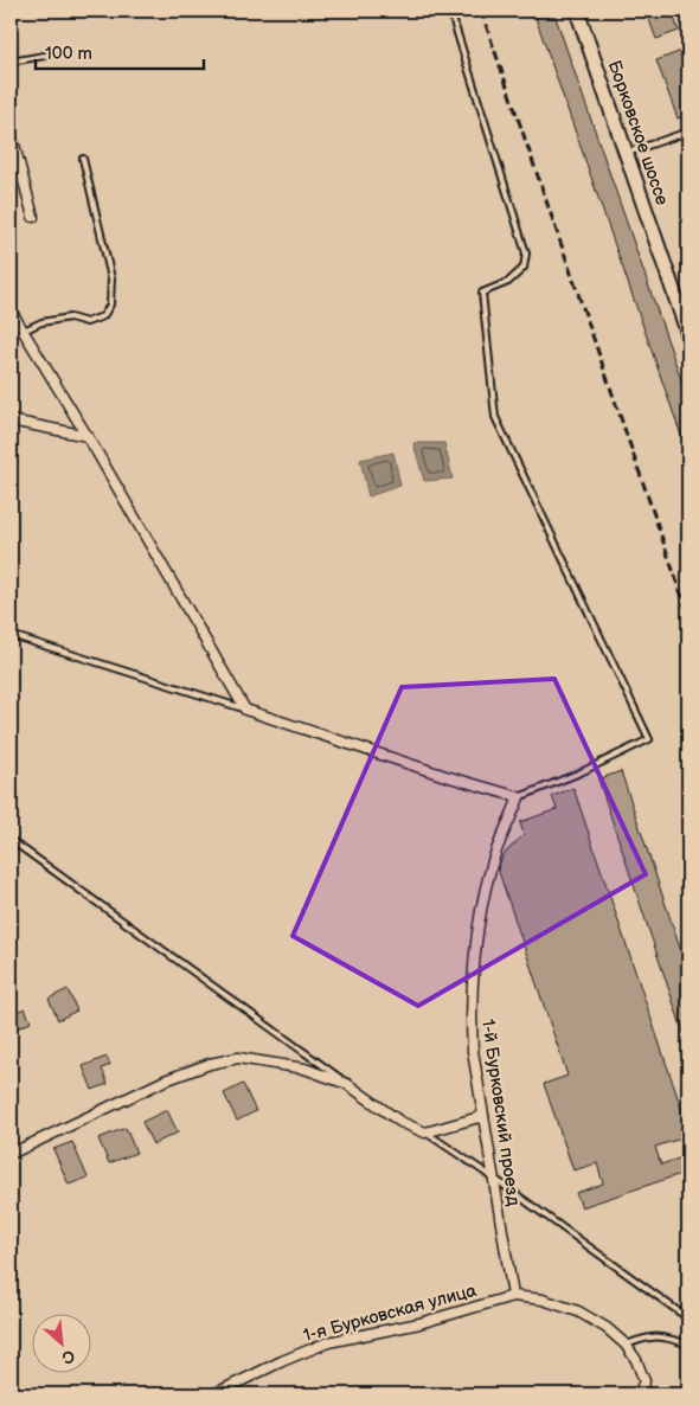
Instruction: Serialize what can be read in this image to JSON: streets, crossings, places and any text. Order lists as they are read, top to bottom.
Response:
{
  "streets": {
    "main road": ["Борковское шоссе"],
    "street": ["1-й Бурковский проезд", "1-я Бурковская улица"]
  },
  "crossings": [
    ["1-й Бурковский проезд", "1-я Бурковская улица"]
  ],
  "scale_bar": "100 m",
  "north": "bottom right"
}
